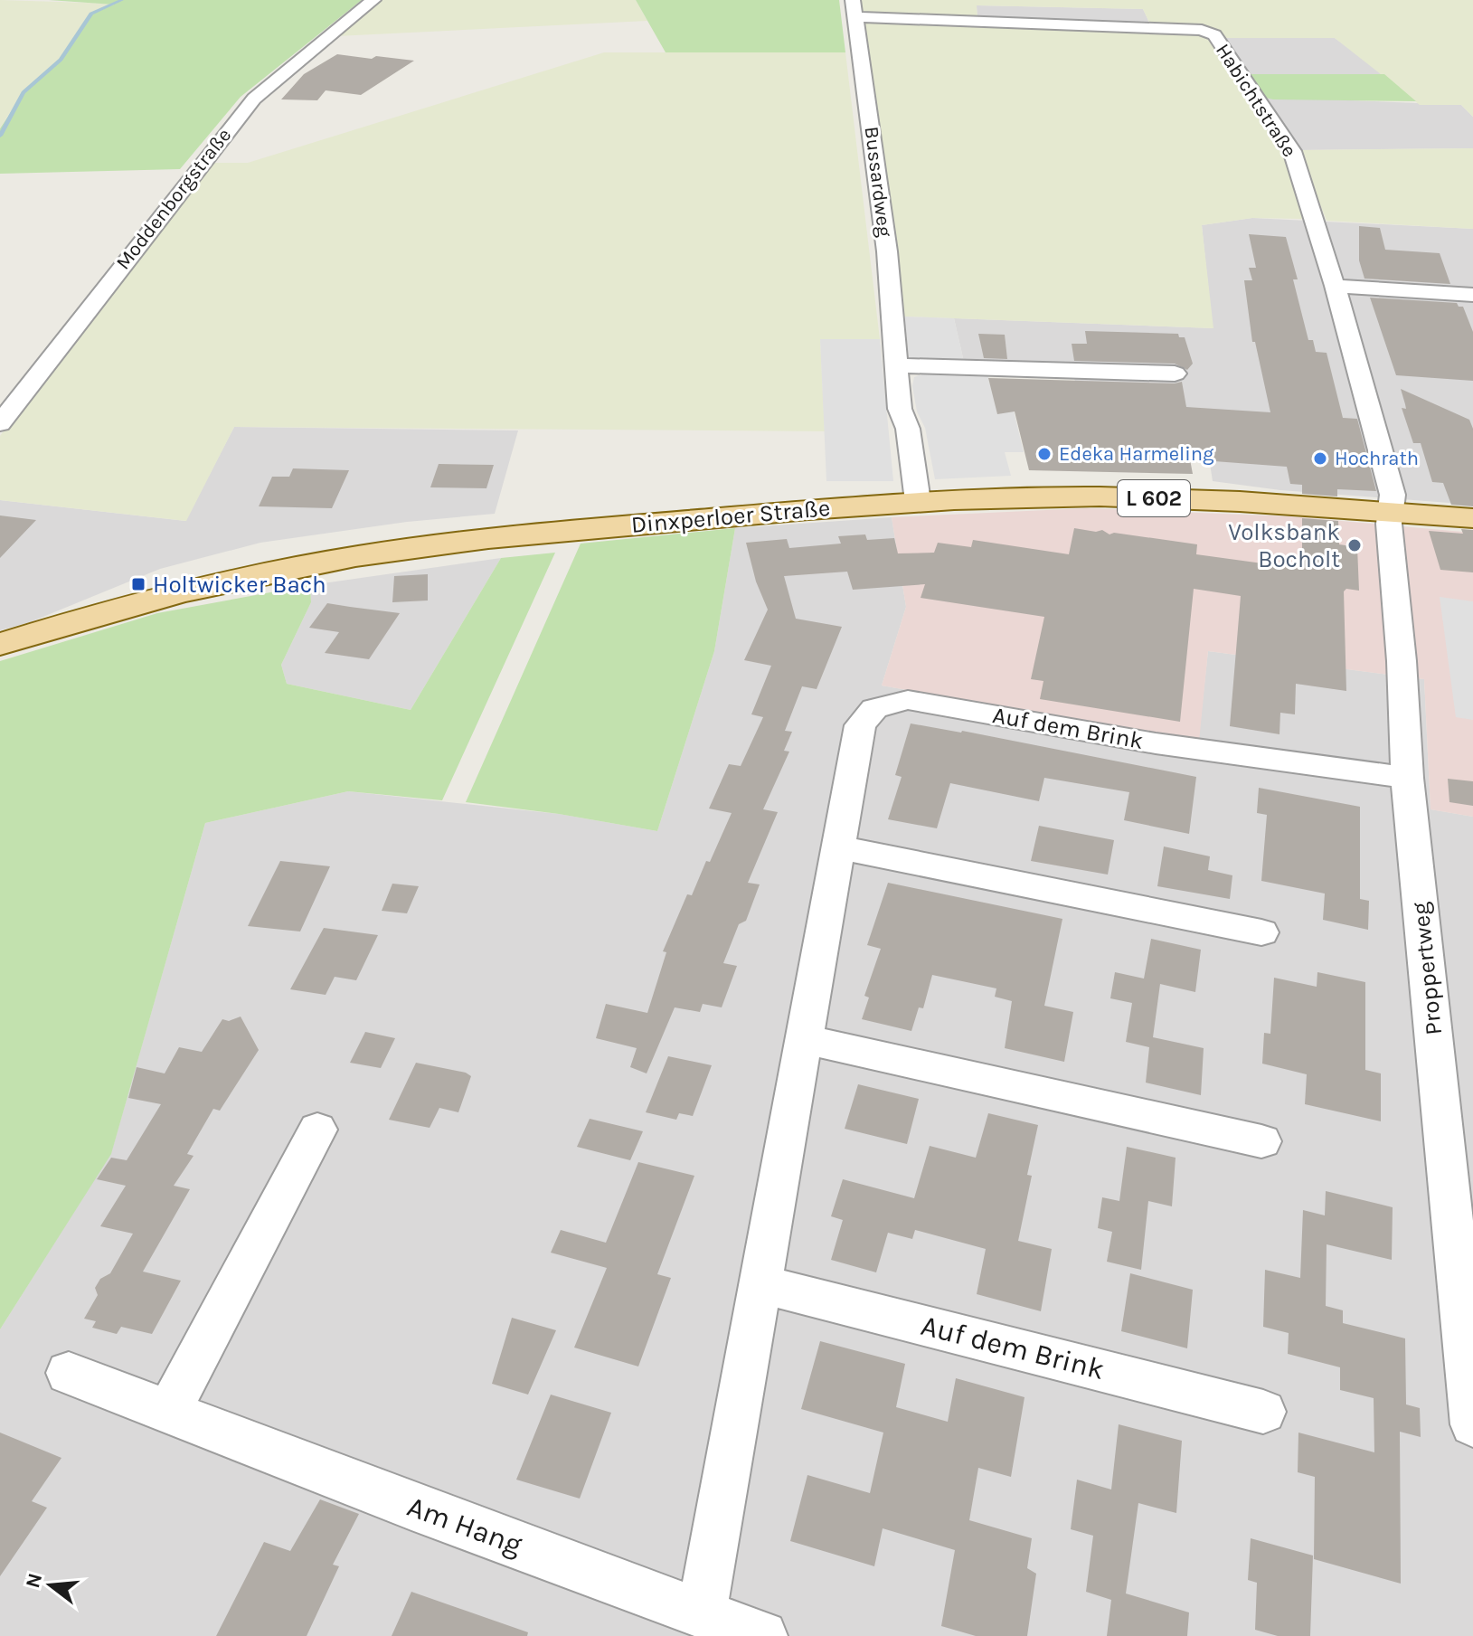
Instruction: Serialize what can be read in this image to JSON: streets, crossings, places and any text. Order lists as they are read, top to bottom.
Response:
{
  "streets": {
    "main road": ["L 602", "Dinxperloer Straße"],
    "street": [
      "Habichtstraße",
      "Bussardweg",
      "Moddenborgstraße",
      "Auf dem Brink",
      "Proppertweg",
      "Am Hang"
    ]
  },
  "crossings": [
    ["Habichtstraße", "Bussardweg"],
    ["Habichtstraße", "Dinxperloer Straße"],
    ["Habichtstraße", "Proppertweg"],
    ["Bussardweg", "Dinxperloer Straße"],
    ["Dinxperloer Straße", "Proppertweg"],
    ["Auf dem Brink", "Proppertweg"],
    ["Auf dem Brink", "Am Hang"]
  ],
  "places": {
    "other": ["Edeka Harmeling", "Hochrath", "Volksbank Bocholt"],
    "transit": ["Holtwicker Bach"]
  },
  "north": "left"
}
